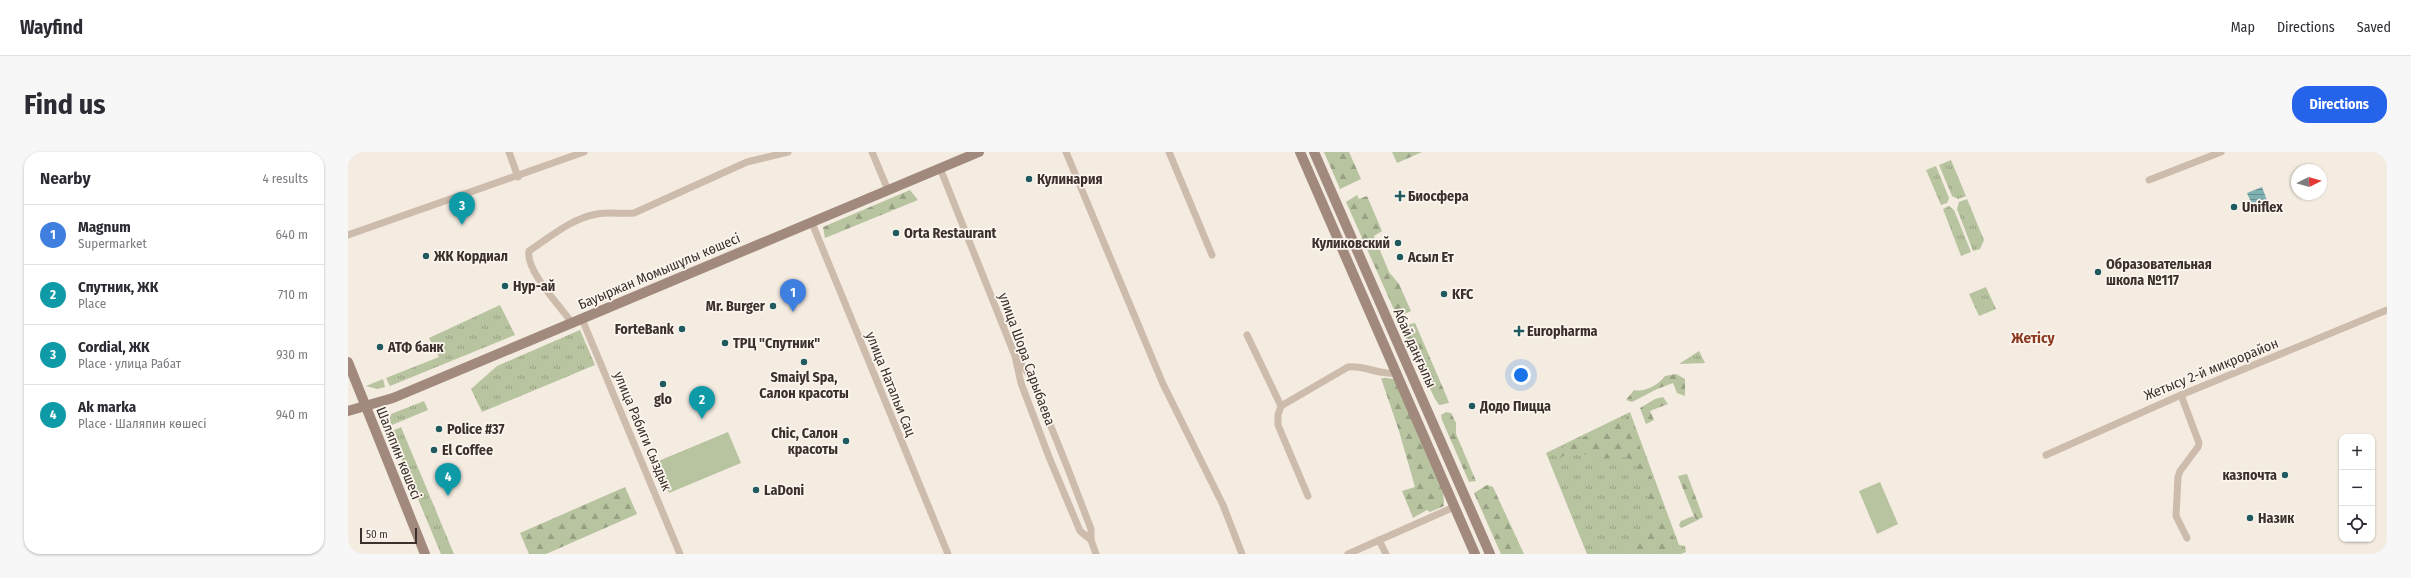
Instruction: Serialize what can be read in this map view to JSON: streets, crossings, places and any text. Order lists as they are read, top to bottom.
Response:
{
  "streets": {
    "main road": ["Бауыржан Момышұлы көшесі", "Абай даңғылы", "Шаляпин көшесі"],
    "street": [
      "улица Шора Сарыбаева",
      "Жетысу 2-й микрорайон",
      "улица Натальи Сац",
      "улица Рабиги Сыздык"
    ]
  },
  "crossings": [
    ["Бауыржан Момышұлы көшесі", "улица Шора Сарыбаева"],
    ["Бауыржан Момышұлы көшесі", "улица Натальи Сац"],
    ["Бауыржан Момышұлы көшесі", "улица Рабиги Сыздык"],
    ["Бауыржан Момышұлы көшесі", "Шаляпин көшесі"]
  ],
  "districts": ["Жетісу"],
  "places": {
    "other": [
      "Кулинария",
      "Uniflex",
      "Orta Restaurant",
      "Куликовский",
      "ЖК Кордиал",
      "Асыл Ет",
      "Образовательная школа №117",
      "Нур-ай",
      "KFC",
      "Mr. Burger",
      "ForteBank",
      "ТРЦ \"Спутник\"",
      "АТФ банк",
      "Smaiyl Spa, Салон красоты",
      "glo",
      "Додо Пицца",
      "Police #37",
      "Chic, Салон красоты",
      "El Coffee",
      "казпочта",
      "LaDoni",
      "Назик"
    ],
    "health": ["Биосфера", "Europharma"]
  },
  "scale_bar": "50 m",
  "north": "right",
  "page": {
    "header": "Wayfind",
    "nav": ["Map", "Directions", "Saved"],
    "buttons": "Directions",
    "title": "Find us",
    "heading": ["Nearby", "4 results"],
    "pins": [
      "3",
      "1",
      "2",
      "4"
    ],
    "list": [
      {
        "mark": "1",
        "name": "Magnum",
        "note": "Supermarket",
        "value": "640 m"
      },
      {
        "mark": "2",
        "name": "Спутник, ЖК",
        "note": "Place",
        "value": "710 m"
      },
      {
        "mark": "3",
        "name": "Cordial, ЖК",
        "note": "Place · улица Рабат",
        "value": "930 m"
      },
      {
        "mark": "4",
        "name": "Ak marka",
        "note": "Place · Шаляпин көшесі",
        "value": "940 m"
      }
    ],
    "map_buttons": ["+", "−"],
    "scale": "50 m"
  }
}
